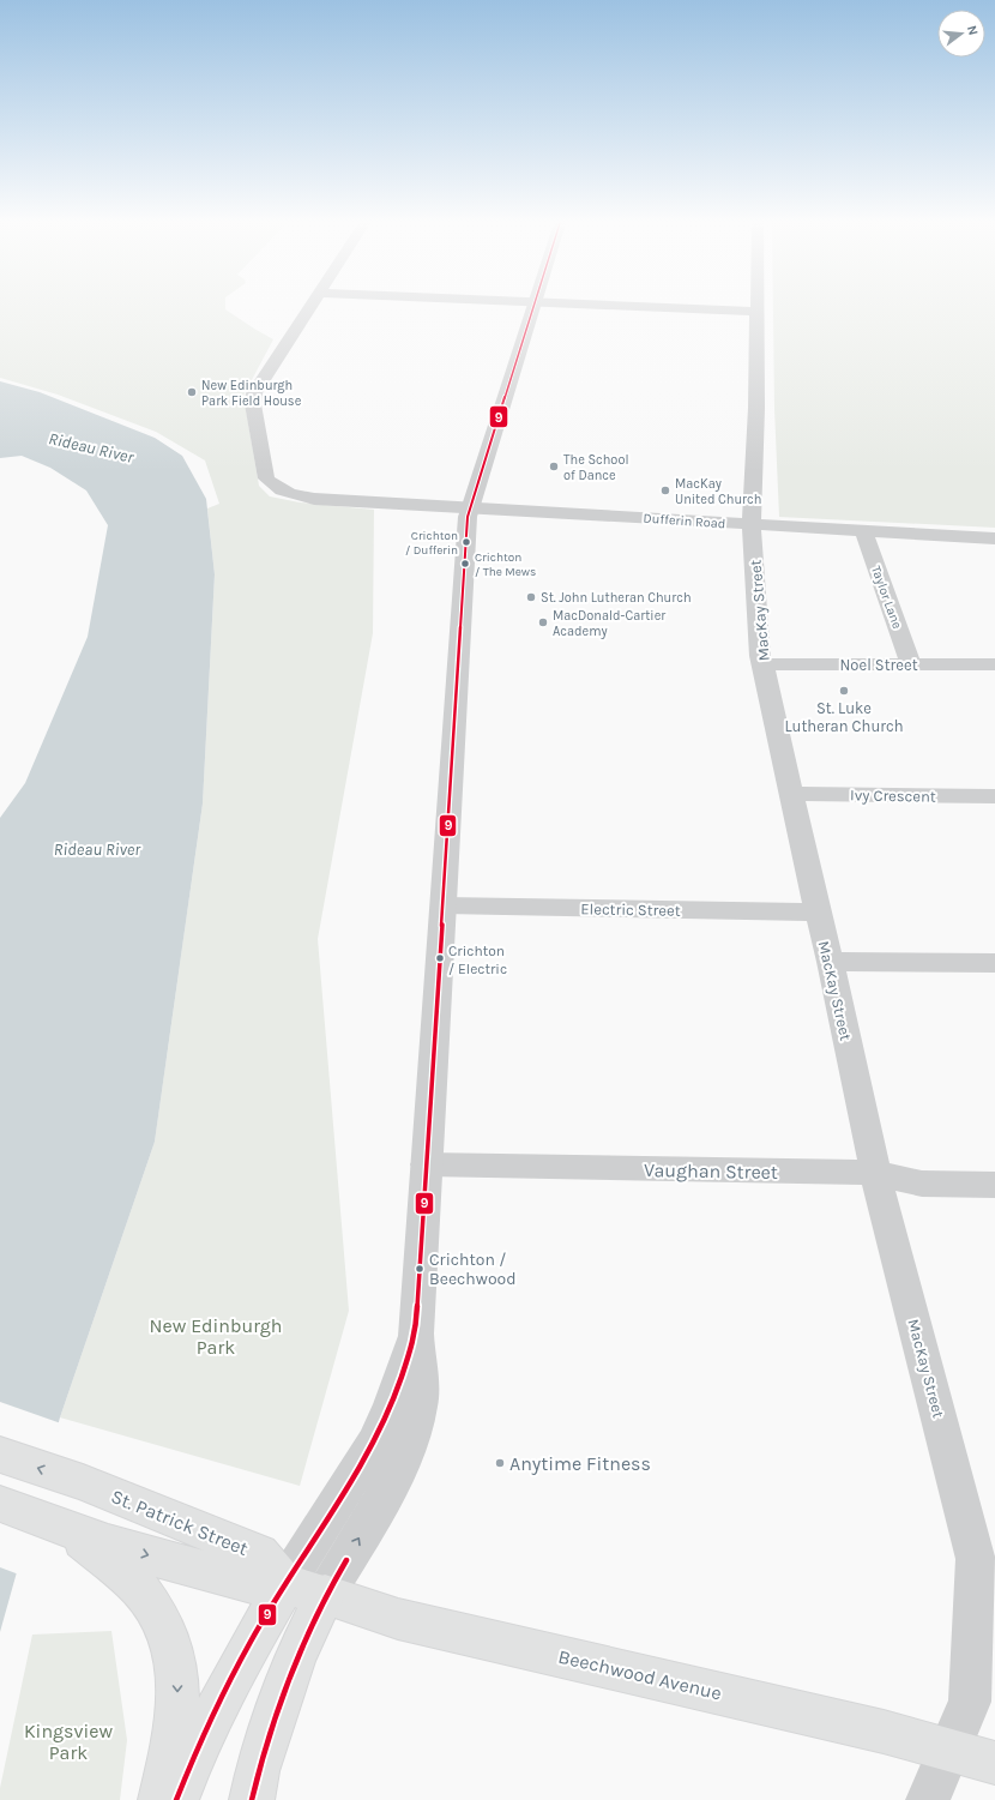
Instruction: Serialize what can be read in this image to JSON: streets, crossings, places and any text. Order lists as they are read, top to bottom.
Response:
{
  "streets": {
    "main road": ["St. Patrick Street", "Beechwood Avenue"],
    "street": [
      "Dufferin Road",
      "Taylor Lane",
      "MacKay Street",
      "Noel Street",
      "Ivy Crescent",
      "Electric Street",
      "Vaughan Street"
    ]
  },
  "crossings": [
    ["Dufferin Road", "Taylor Lane"],
    ["Dufferin Road", "MacKay Street"],
    ["Taylor Lane", "Noel Street"],
    ["MacKay Street", "Noel Street"],
    ["MacKay Street", "Ivy Crescent"],
    ["MacKay Street", "Electric Street"],
    ["MacKay Street", "Vaughan Street"],
    ["MacKay Street", "Beechwood Avenue"],
    ["St. Patrick Street", "Beechwood Avenue"]
  ],
  "water": ["Rideau River"],
  "parks": ["New Edinburgh Park", "Kingsview Park"],
  "places": [
    "New Edinburgh Park Field House",
    "The School of Dance",
    "MacKay United Church",
    "Crichton / Dufferin",
    "Crichton / The Mews",
    "St. John Lutheran Church",
    "MacDonald-Cartier Academy",
    "St. Luke Lutheran Church",
    "Crichton / Electric",
    "Crichton / Beechwood",
    "Anytime Fitness"
  ],
  "lines": ["transit line 9"],
  "north": "right"
}
